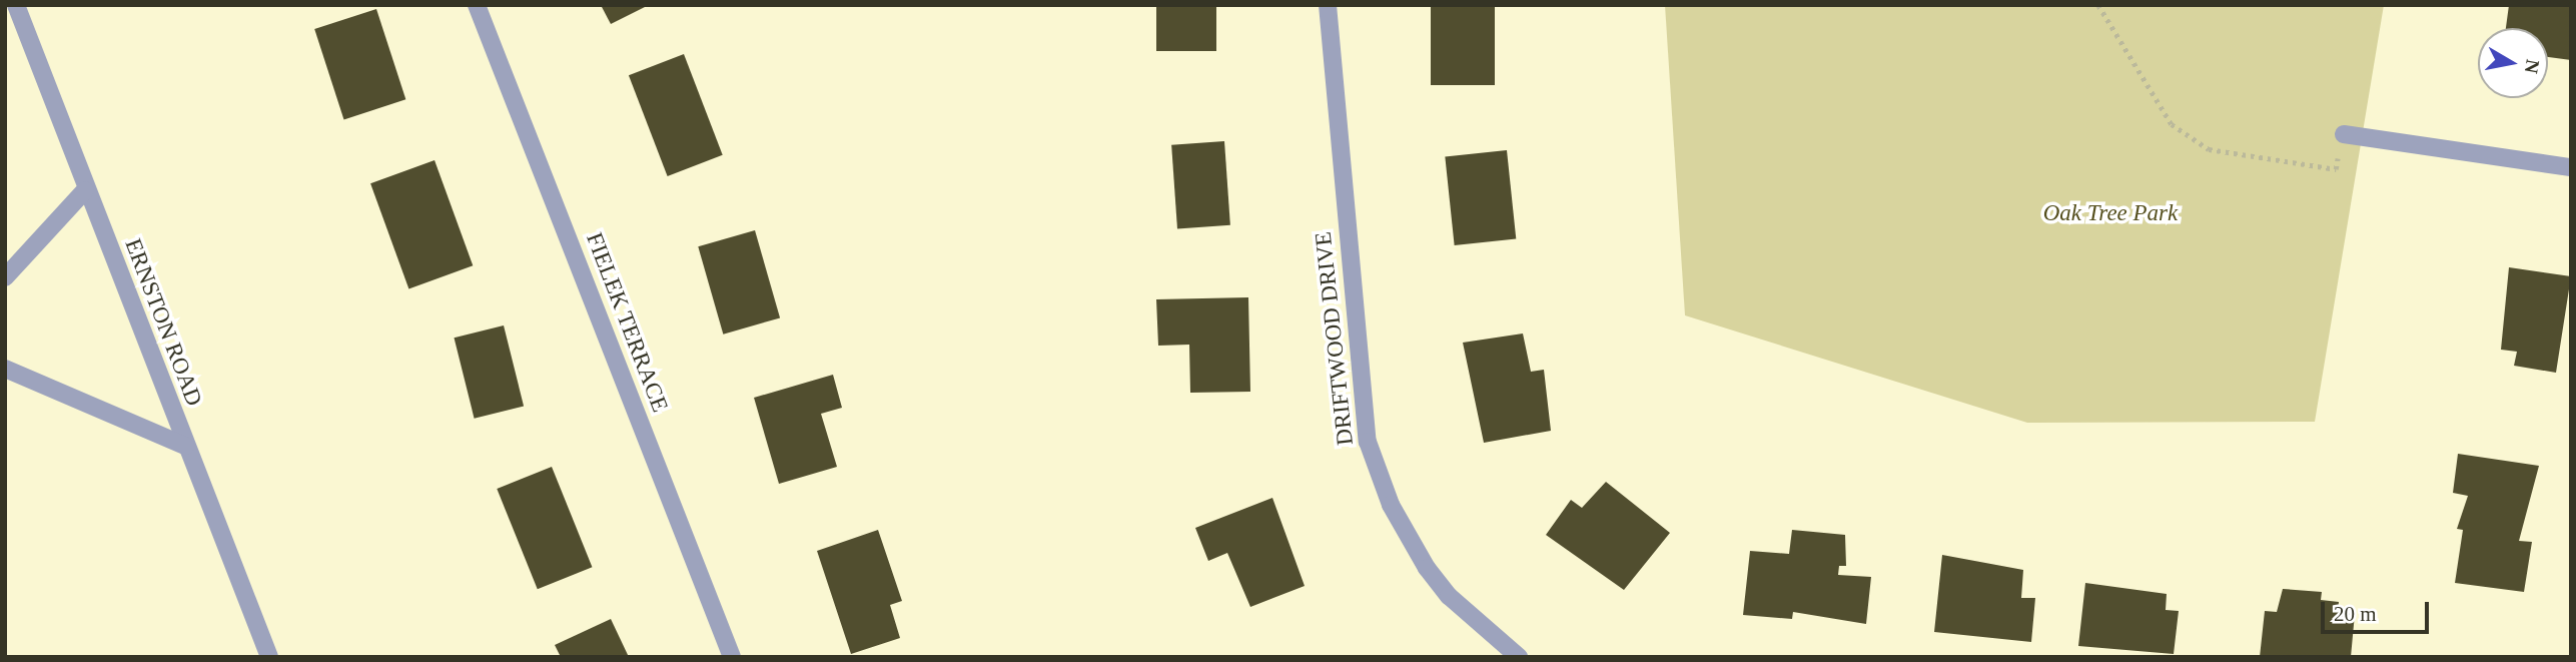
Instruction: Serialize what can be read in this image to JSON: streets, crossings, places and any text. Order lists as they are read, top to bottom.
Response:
{
  "streets": {
    "street": ["ERNSTON ROAD", "FIELEK TERRACE", "DRIFTWOOD DRIVE"]
  },
  "parks": ["Oak Tree Park"],
  "scale_bar": "20 m",
  "north": "right"
}
